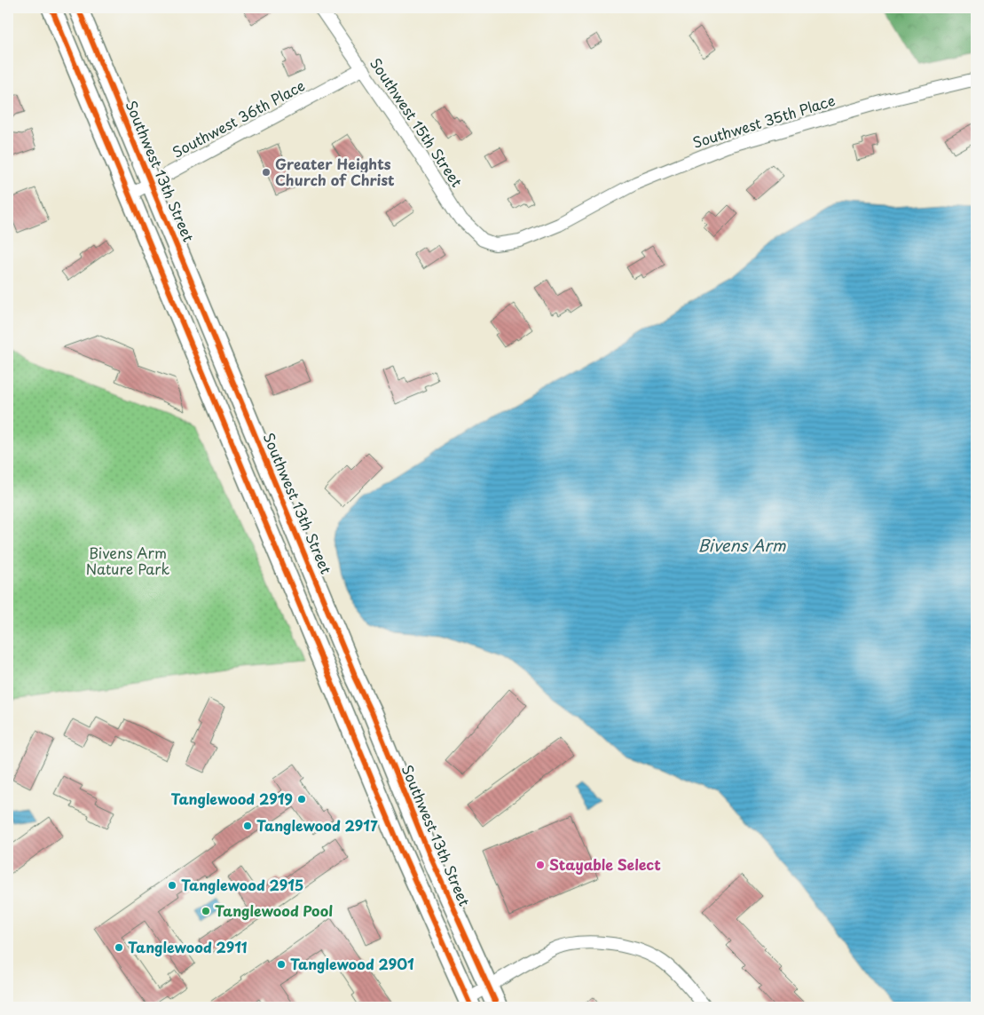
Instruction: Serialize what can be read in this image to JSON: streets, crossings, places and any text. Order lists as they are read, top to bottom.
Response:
{
  "streets": {
    "main road": ["Southwest 13th Street"],
    "street": ["Southwest 36th Place", "Southwest 35th Place", "Southwest 15th Street"]
  },
  "crossings": [
    ["Southwest 36th Place", "Southwest 15th Street"],
    ["Southwest 36th Place", "Southwest 13th Street"],
    ["Southwest 35th Place", "Southwest 15th Street"]
  ],
  "water": ["Bivens Arm"],
  "parks": ["Bivens Arm Nature Park"],
  "places": [
    "Greater Heights Church of Christ",
    "Tanglewood 2919",
    "Tanglewood 2917",
    "Stayable Select",
    "Tanglewood 2915",
    "Tanglewood Pool",
    "Tanglewood 2911",
    "Tanglewood 2901"
  ]
}
